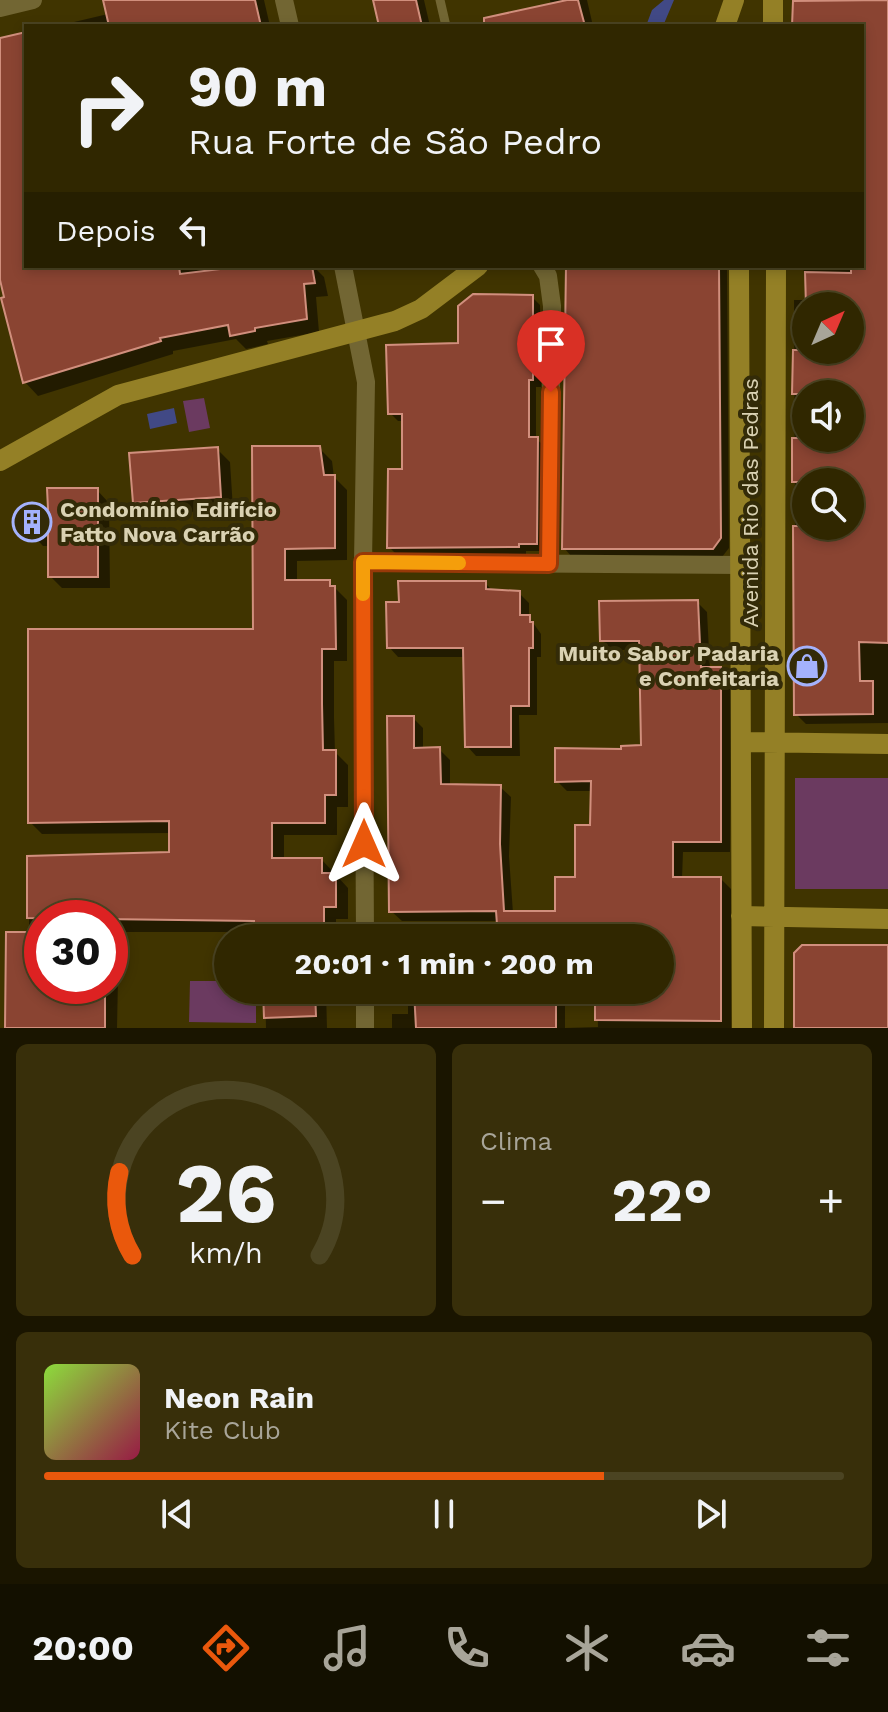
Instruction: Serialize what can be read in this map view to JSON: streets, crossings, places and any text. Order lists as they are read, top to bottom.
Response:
{
  "streets": {
    "main road": ["Avenida Rio das Pedras"]
  },
  "places": {
    "building": ["Condomínio Edifício Fatto Nova Carrão"],
    "shop": ["Muito Sabor Padaria e Confeitaria"]
  },
  "north": "top right",
  "page": {
    "turn": ["90 m", "Rua Forte de São Pedro"],
    "then": "Depois",
    "limit": "30",
    "trip": "20:01 · 1 min · 200 m",
    "tile": "Clima",
    "heat": ["−", "22°", "+"],
    "song": ["Neon Rain", "Kite Club"],
    "tabs": "20:00",
    "gauge": ["26", "km/h"]
  }
}
